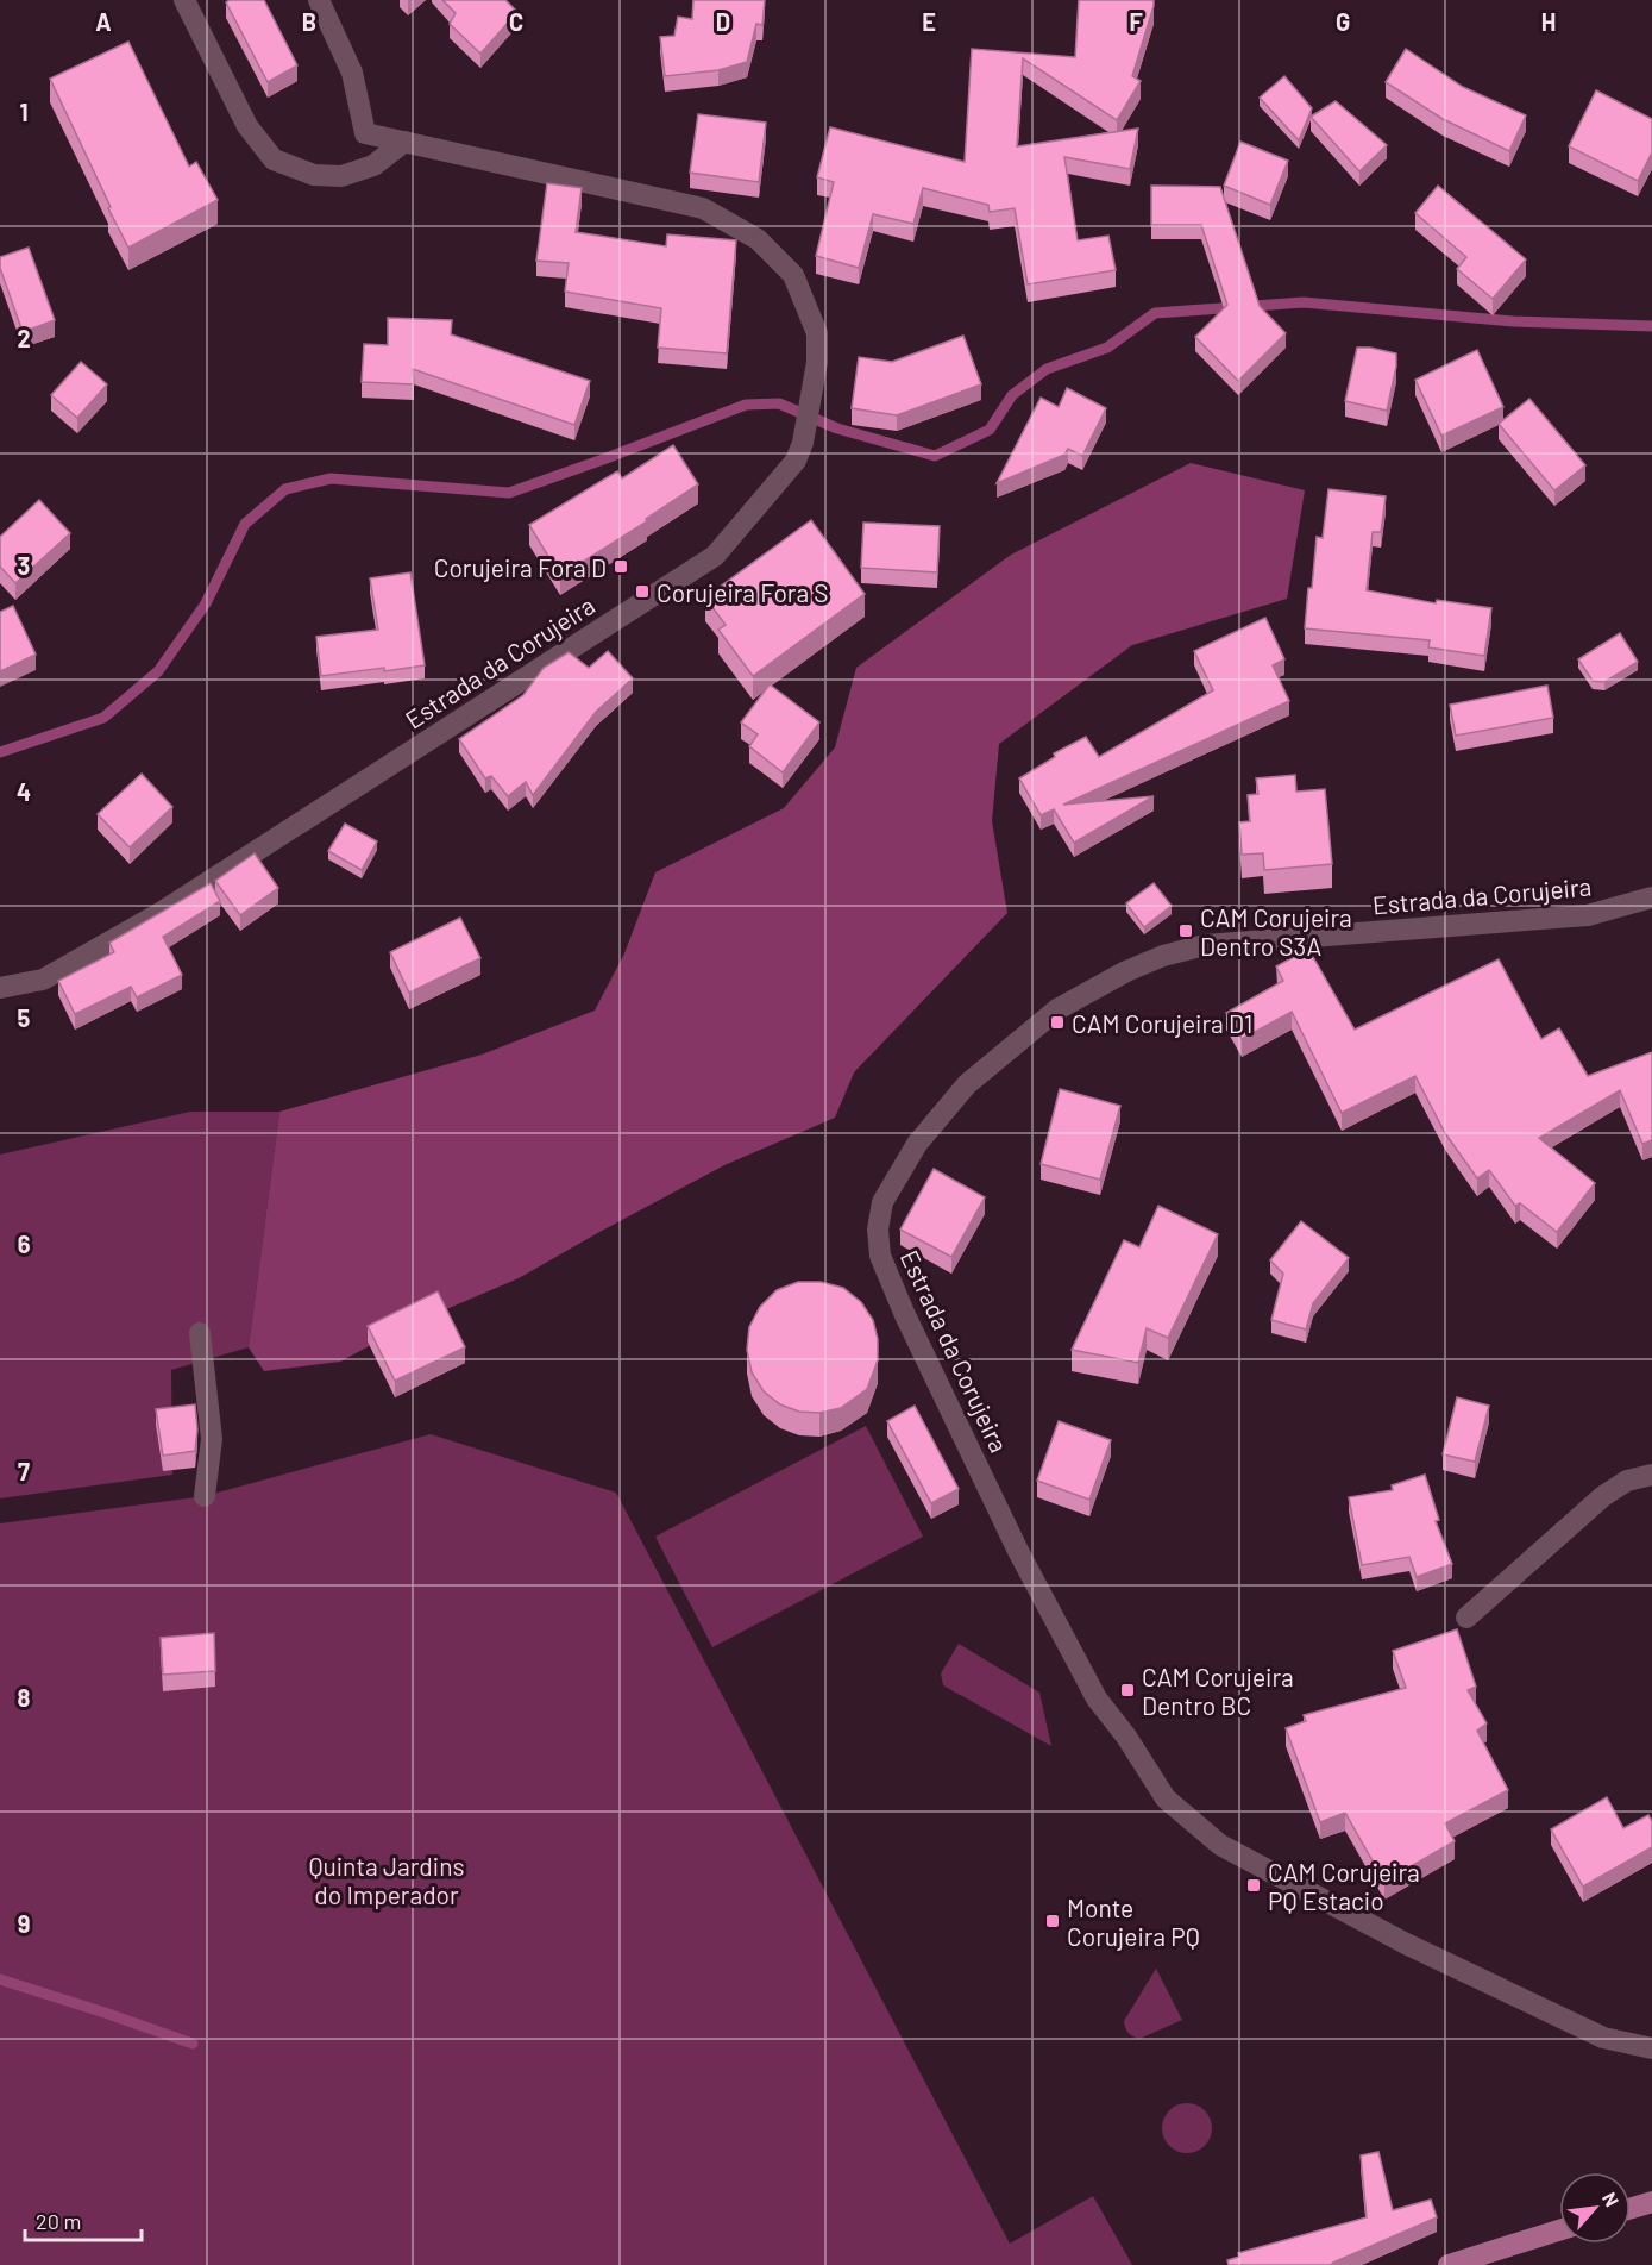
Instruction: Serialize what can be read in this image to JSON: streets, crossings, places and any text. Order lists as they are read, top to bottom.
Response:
{
  "streets": {
    "street": ["Estrada da Corujeira"]
  },
  "parks": ["Quinta Jardins do Imperador"],
  "places": {
    "transit": [
      "Corujeira Fora D",
      "Corujeira Fora S",
      "CAM Corujeira Dentro S3A",
      "CAM Corujeira D1",
      "CAM Corujeira Dentro BC",
      "CAM Corujeira PQ Estacio",
      "Monte Corujeira PQ"
    ]
  },
  "scale_bar": "20 m",
  "north": "top right",
  "grid": {
    "columns": [
      "A",
      "B",
      "C",
      "D",
      "E",
      "F",
      "G",
      "H"
    ],
    "rows": [
      "1",
      "2",
      "3",
      "4",
      "5",
      "6",
      "7",
      "8",
      "9"
    ]
  }
}
